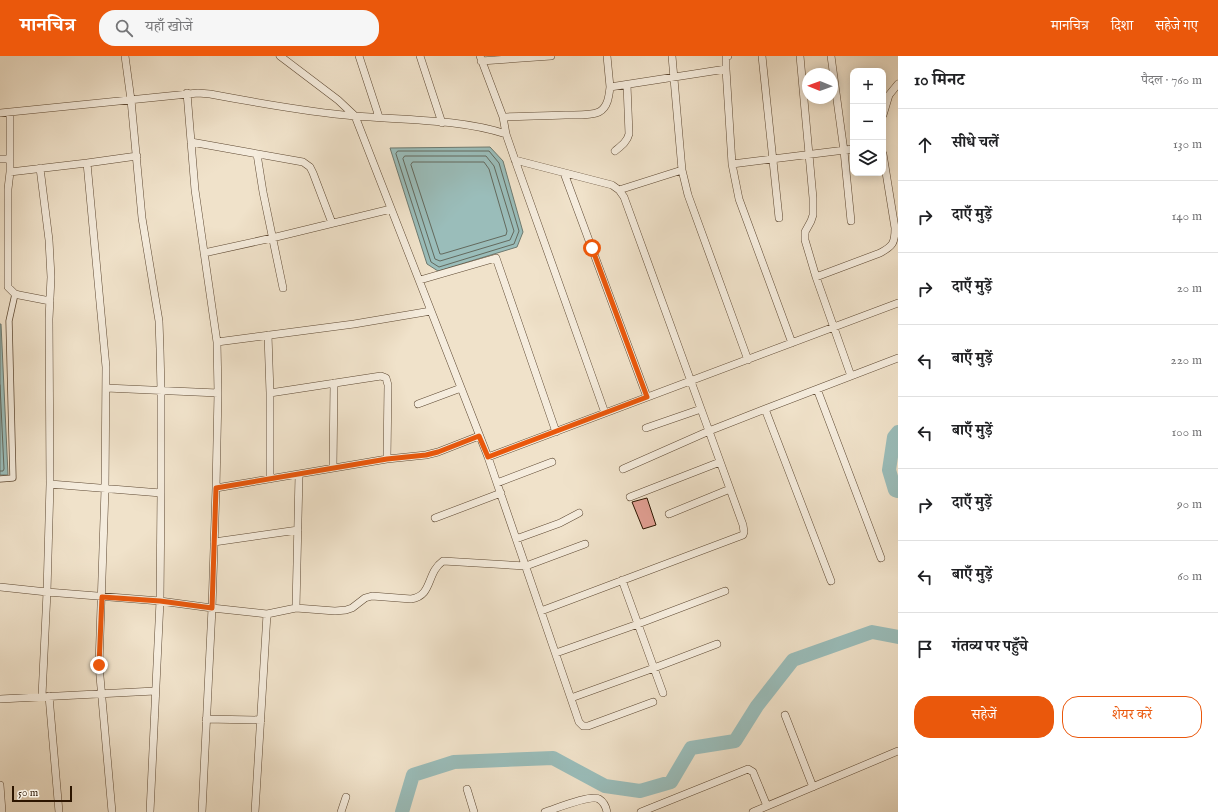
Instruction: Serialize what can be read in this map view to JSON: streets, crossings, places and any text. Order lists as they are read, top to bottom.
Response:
{
  "scale_bar": "50 m",
  "north": "left",
  "page": {
    "header": "मानचित्र",
    "search": "यहाँ खोजें",
    "nav": ["मानचित्र", "दिशा", "सहेजे गए"],
    "heading": ["10 मिनट", "पैदल · 760 m"],
    "map_buttons": ["+", "−"],
    "list": [
      ["सीधे चलें", "130 m"],
      ["दाएँ मुड़ें", "140 m"],
      ["दाएँ मुड़ें", "20 m"],
      ["बाएँ मुड़ें", "220 m"],
      ["बाएँ मुड़ें", "100 m"],
      ["दाएँ मुड़ें", "90 m"],
      ["बाएँ मुड़ें", "60 m"],
      "गंतव्य पर पहुँचे"
    ],
    "buttons": ["सहेजें", "शेयर करें"],
    "scale": "50 m"
  }
}
